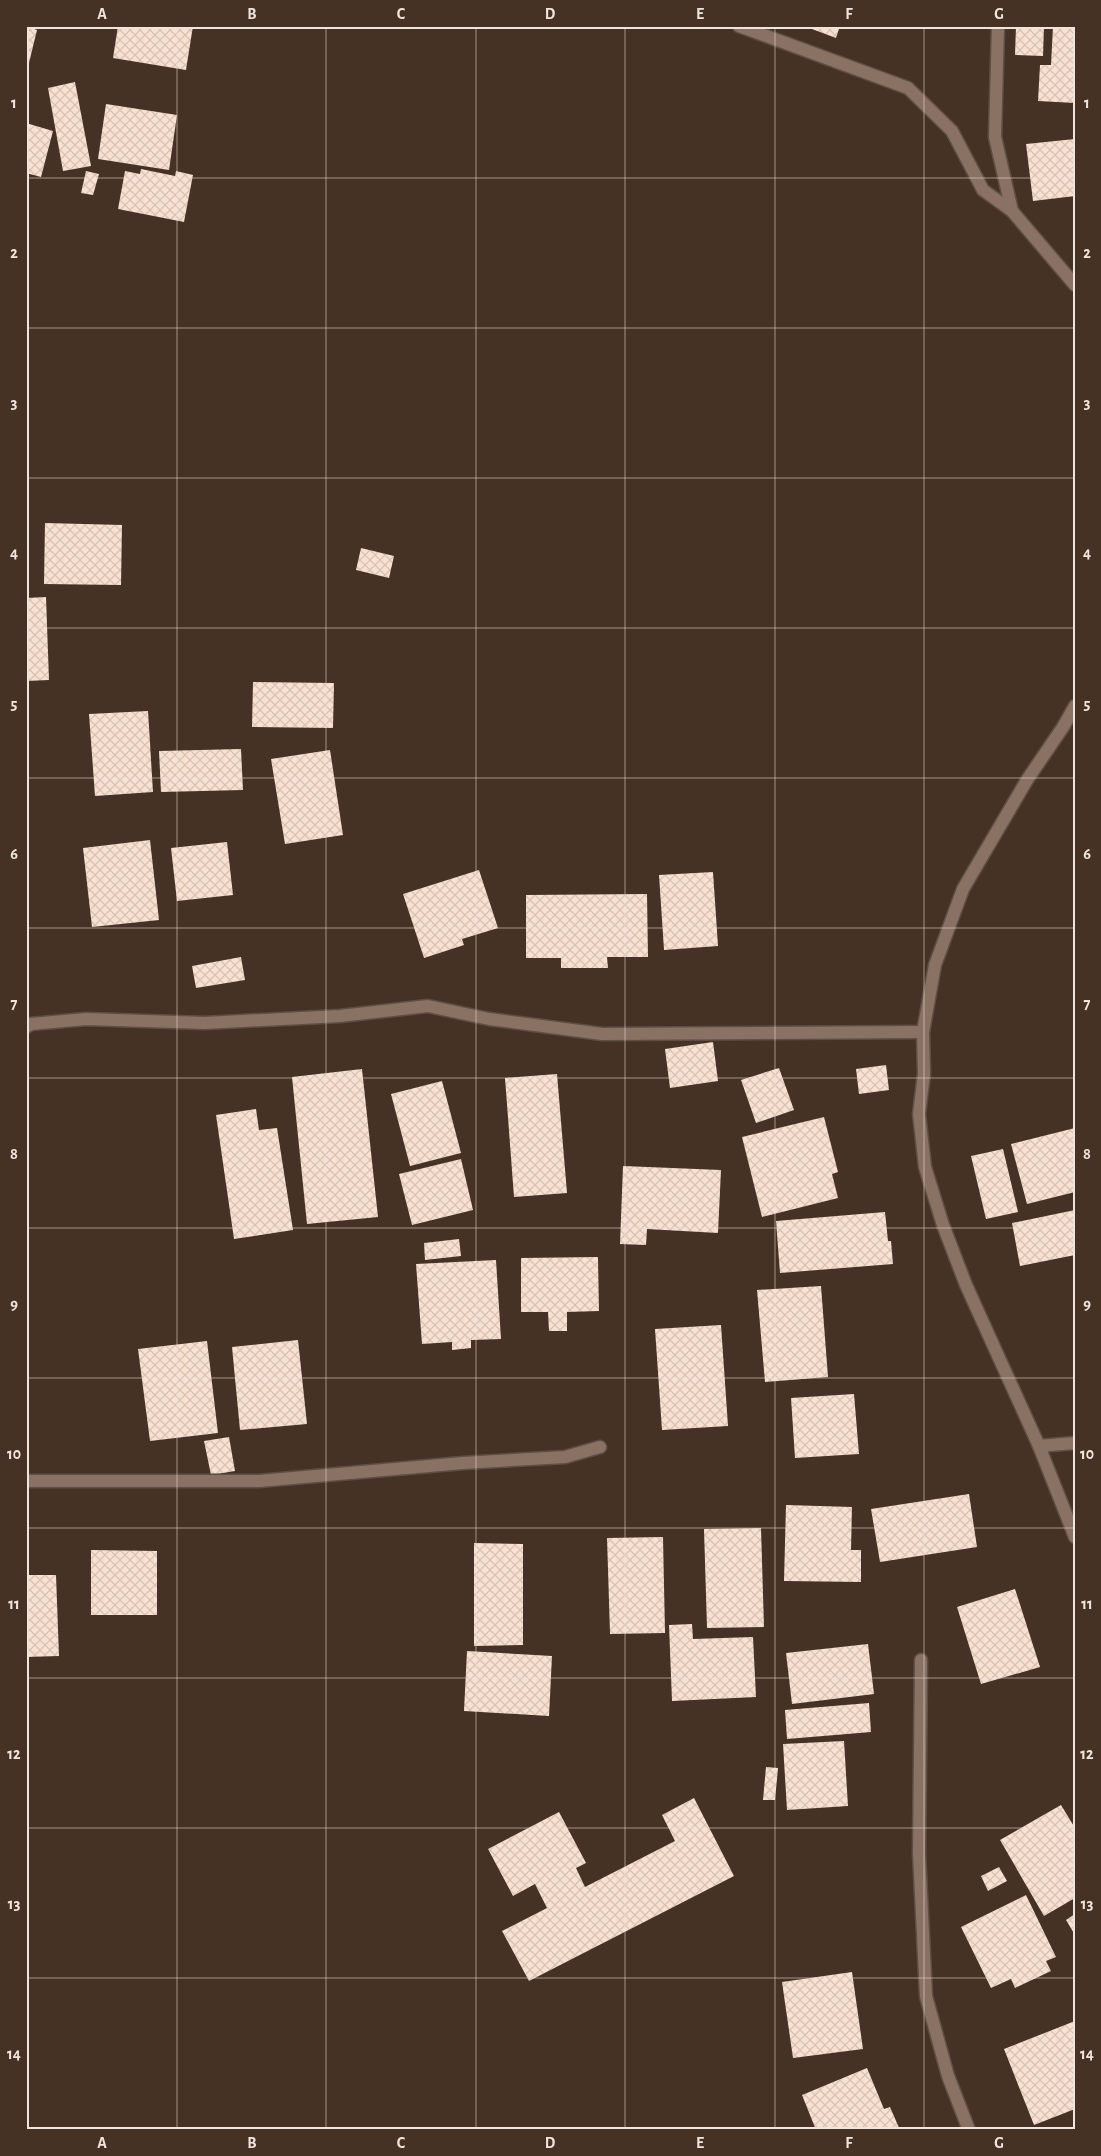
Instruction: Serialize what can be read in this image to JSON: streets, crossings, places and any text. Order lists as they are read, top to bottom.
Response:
{
  "grid": {
    "columns": [
      "A",
      "B",
      "C",
      "D",
      "E",
      "F",
      "G"
    ],
    "rows": [
      "1",
      "2",
      "3",
      "4",
      "5",
      "6",
      "7",
      "8",
      "9",
      "10",
      "11",
      "12",
      "13",
      "14"
    ]
  }
}
